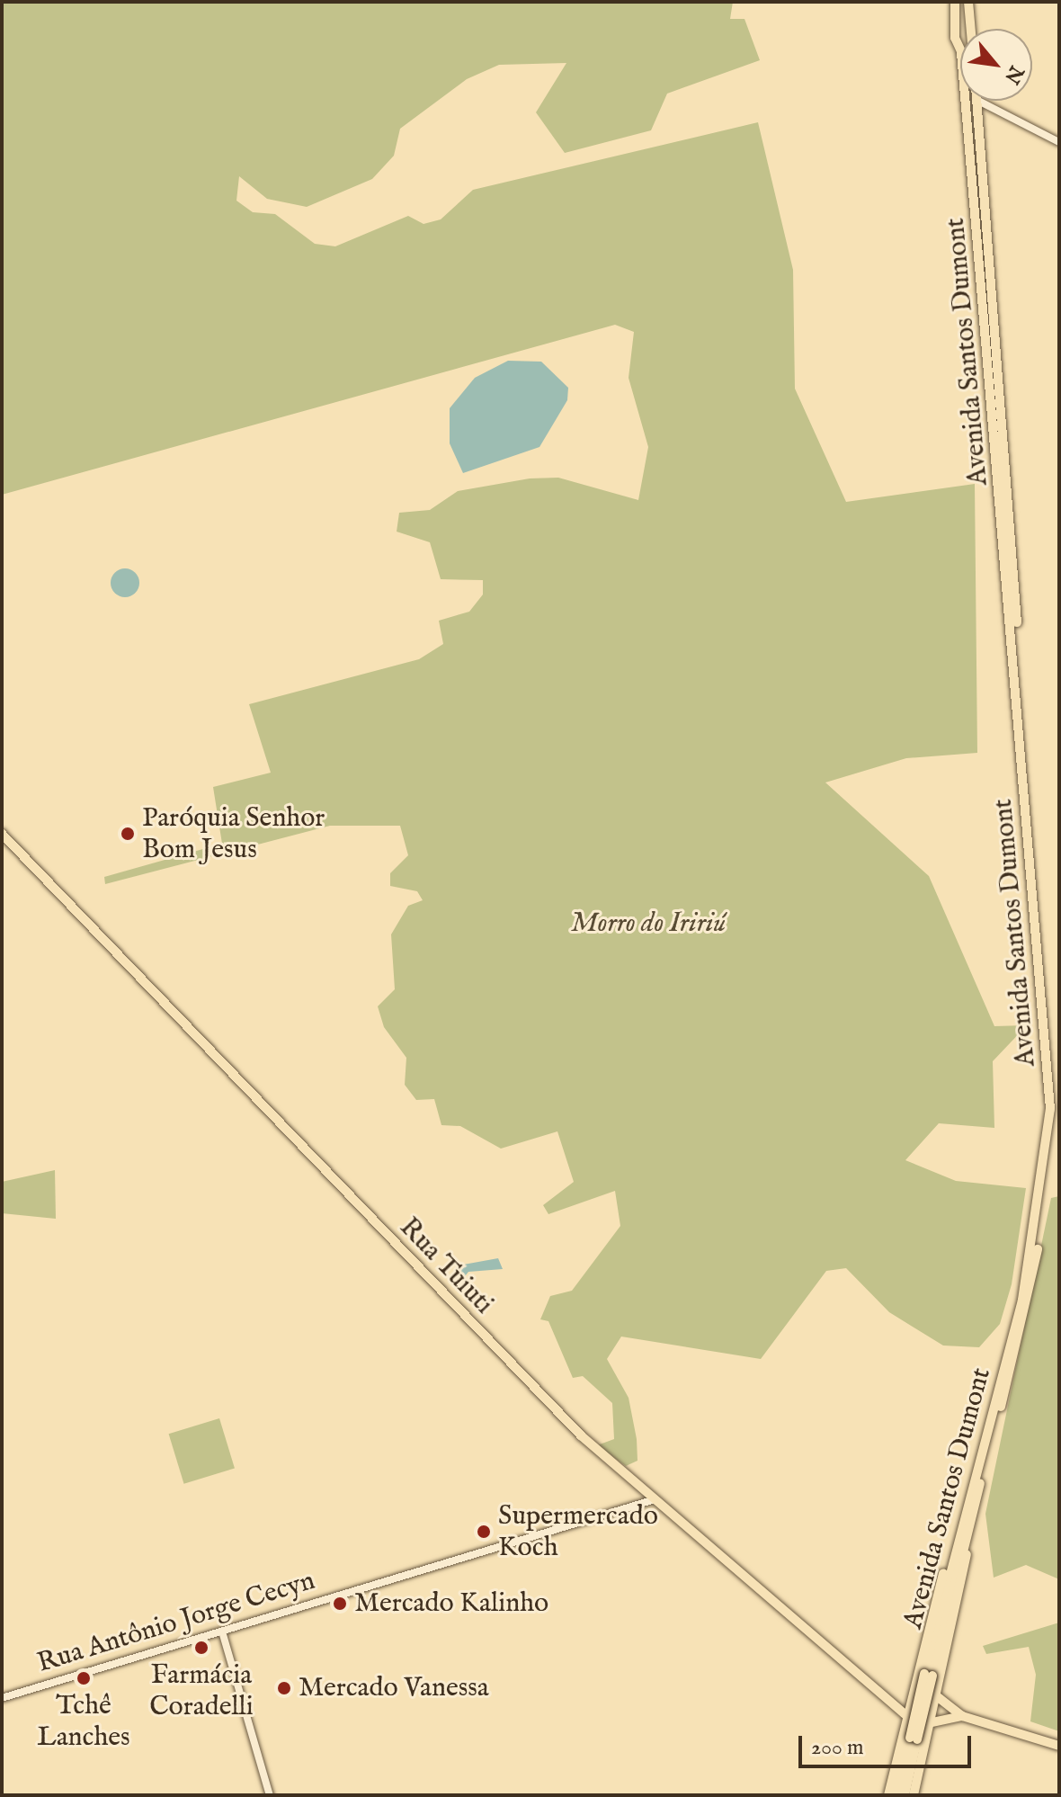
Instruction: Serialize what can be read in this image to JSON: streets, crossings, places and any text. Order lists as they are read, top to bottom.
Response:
{
  "streets": {
    "main road": ["Avenida Santos Dumont", "Rua Tuiuti"],
    "street": ["Rua Antônio Jorge Cecyn"]
  },
  "crossings": [
    ["Rua Tuiuti", "Rua Antônio Jorge Cecyn"]
  ],
  "parks": ["Morro do Iririú"],
  "places": [
    "Paróquia Senhor Bom Jesus",
    "Supermercado Koch",
    "Mercado Kalinho",
    "Farmácia Coradelli",
    "Tchê Lanches",
    "Mercado Vanessa"
  ],
  "scale_bar": "200 m",
  "north": "bottom right"
}
